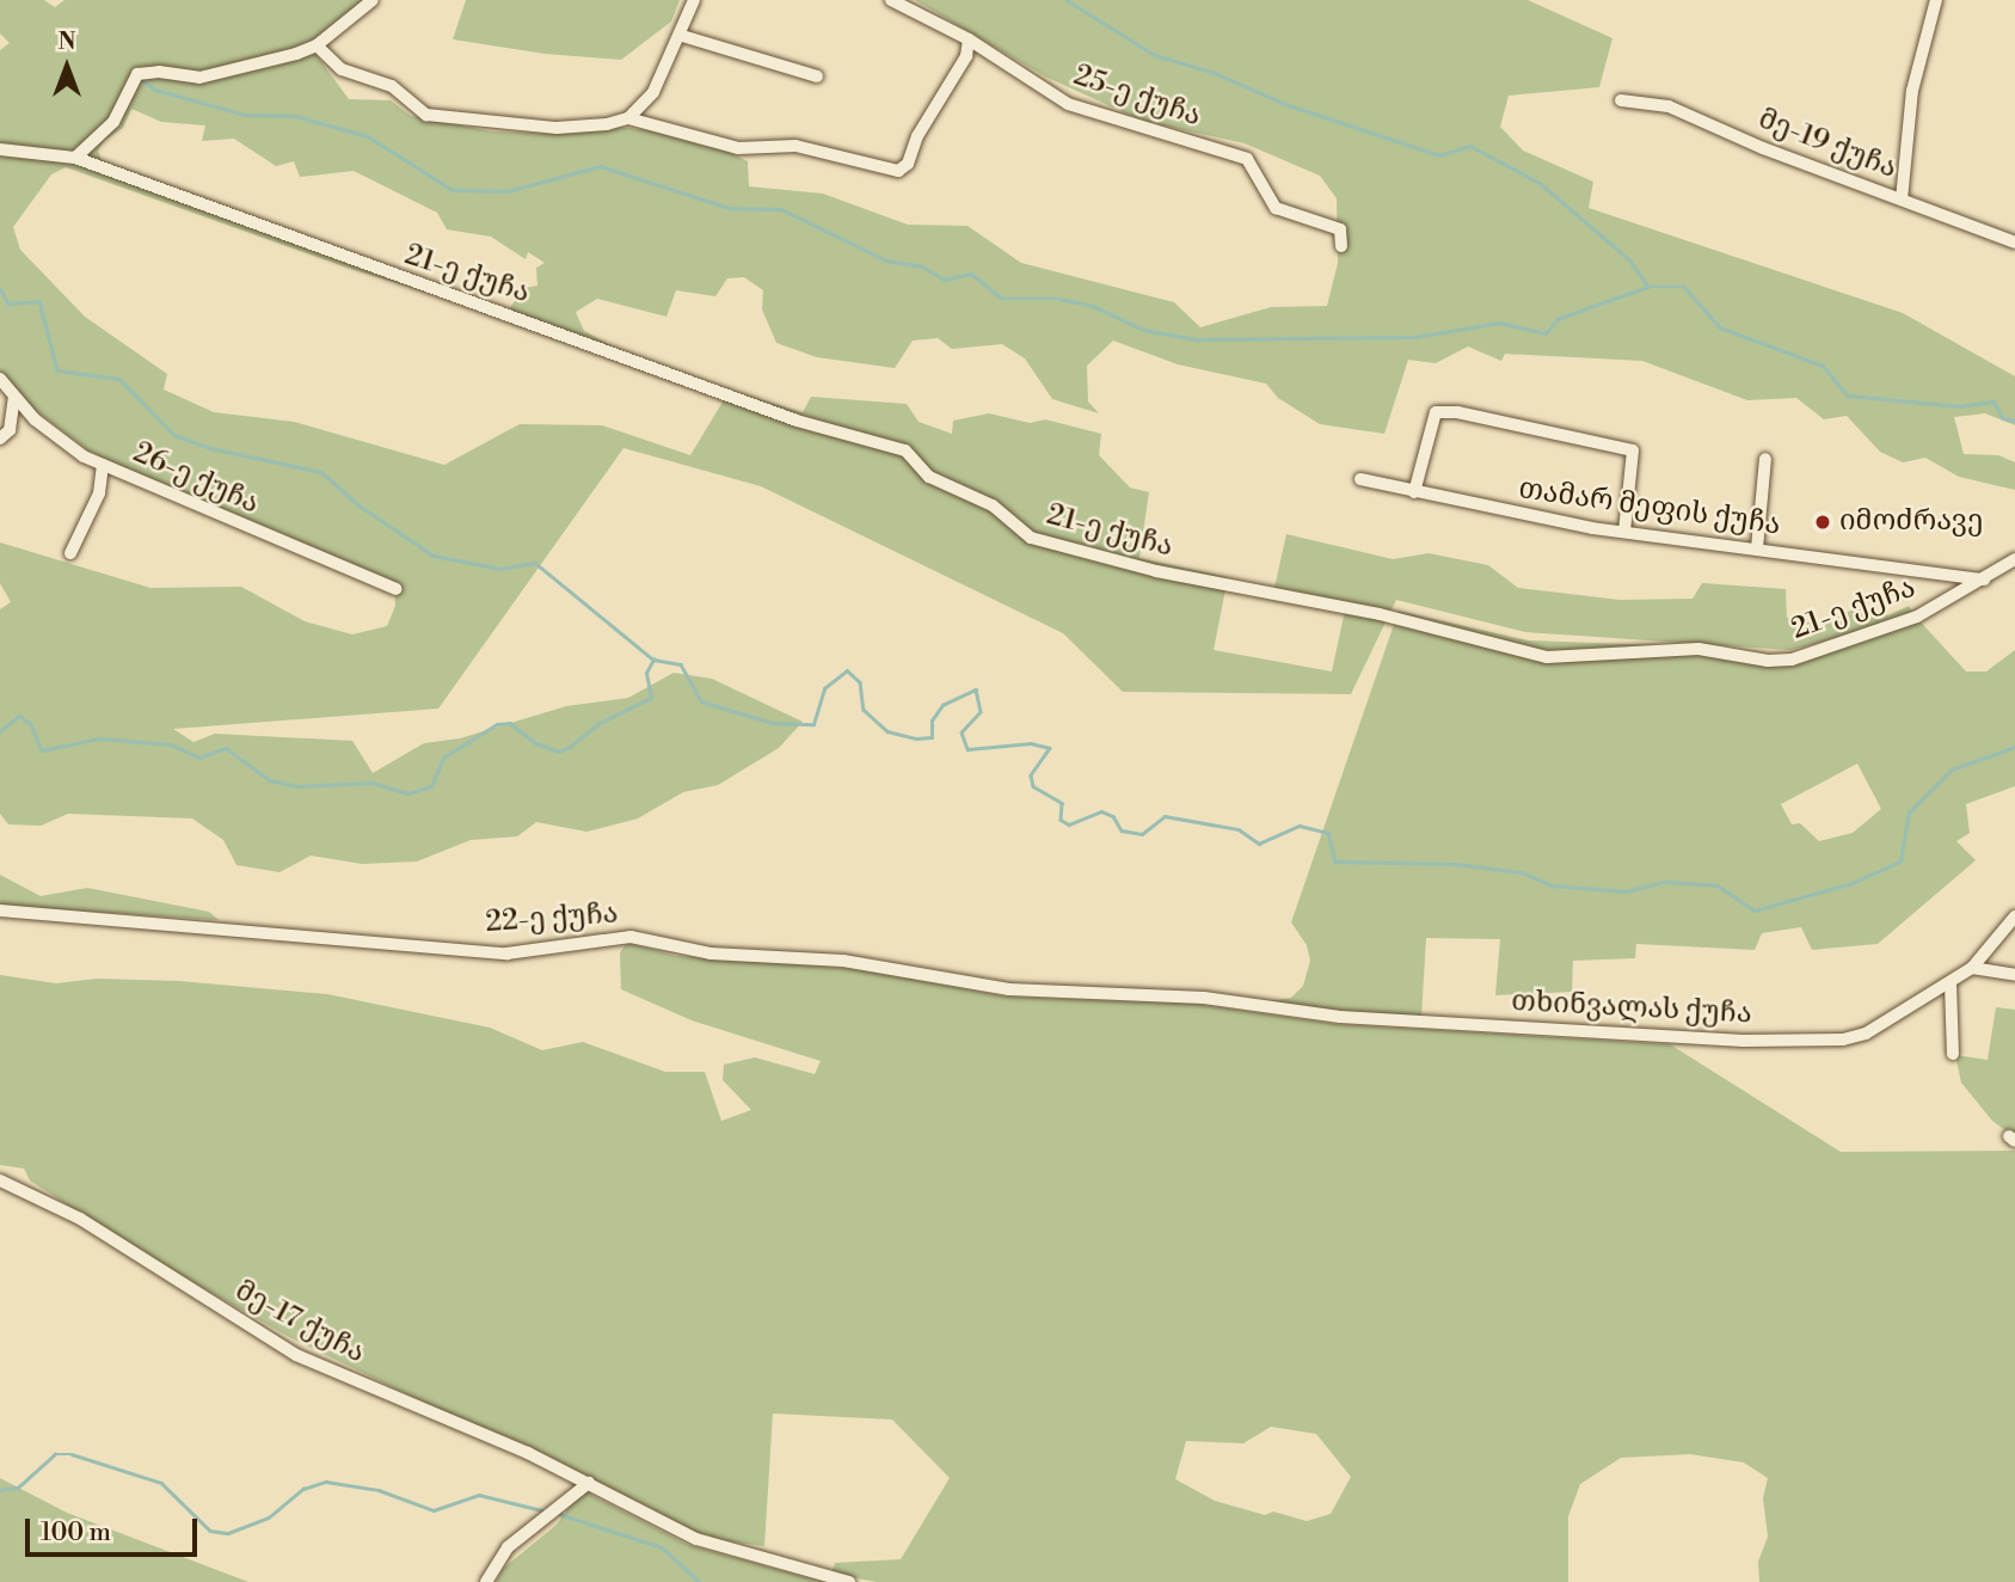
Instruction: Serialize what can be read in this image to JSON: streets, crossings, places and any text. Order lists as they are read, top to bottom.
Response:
{
  "streets": {
    "street": [
      "25-ე ქუჩა",
      "მე-19 ქუჩა",
      "21-ე ქუჩა",
      "26-ე ქუჩა",
      "თამარ მეფის ქუჩა",
      "22-ე ქუჩა",
      "თხინვალას ქუჩა",
      "მე-17 ქუჩა"
    ]
  },
  "crossings": [
    ["21-ე ქუჩა", "თამარ მეფის ქუჩა"],
    ["22-ე ქუჩა", "თხინვალას ქუჩა"]
  ],
  "places": ["იმოძრავე"],
  "scale_bar": "100 m",
  "north": "top"
}
